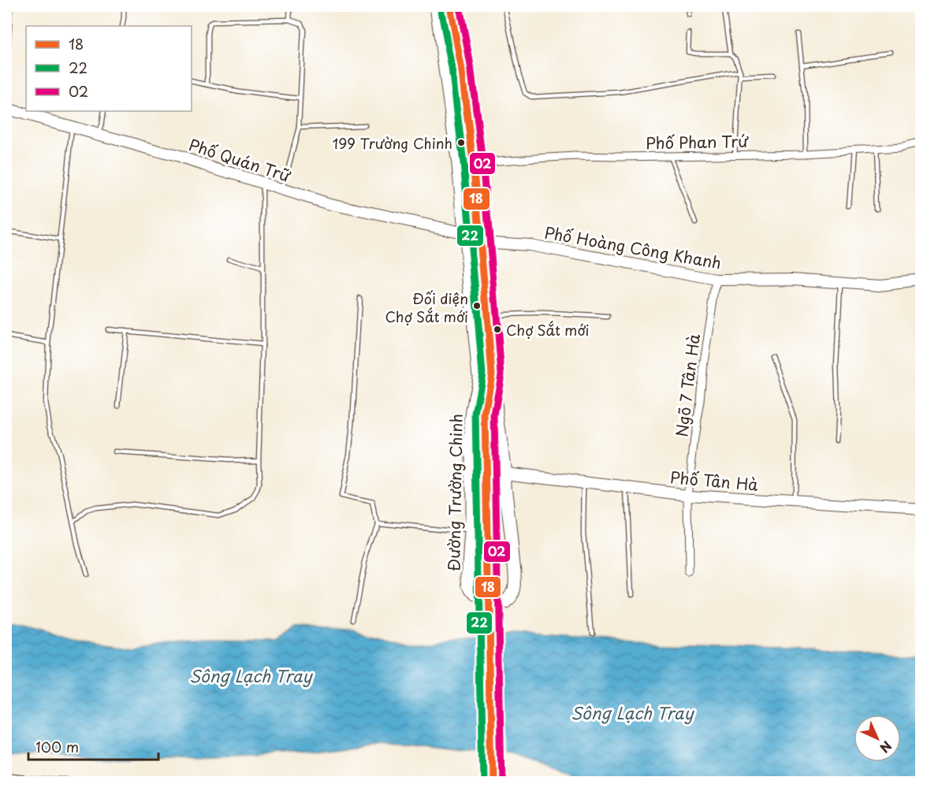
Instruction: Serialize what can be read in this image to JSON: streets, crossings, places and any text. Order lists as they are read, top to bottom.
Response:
{
  "streets": {
    "main road": ["Đường Trường Chinh"],
    "street": [
      "Phố Phan Trứ",
      "Phố Quán Trữ",
      "Phố Hoàng Công Khanh",
      "Ngõ 7 Tân Hà",
      "Phố Tân Hà"
    ]
  },
  "crossings": [
    ["Phố Phan Trứ", "Đường Trường Chinh"],
    ["Phố Quán Trữ", "Đường Trường Chinh"],
    ["Phố Hoàng Công Khanh", "Ngõ 7 Tân Hà"],
    ["Phố Hoàng Công Khanh", "Đường Trường Chinh"],
    ["Ngõ 7 Tân Hà", "Phố Tân Hà"],
    ["Phố Tân Hà", "Đường Trường Chinh"]
  ],
  "water": ["Sông Lạch Tray"],
  "places": ["199 Trường Chinh", "Đối diện Chợ Sắt mới", "Chợ Sắt mới"],
  "lines": ["transit line 18", "transit line 02", "transit line 22"],
  "legend": ["18", "22", "02"],
  "scale_bar": "100 m",
  "north": "bottom right"
}
